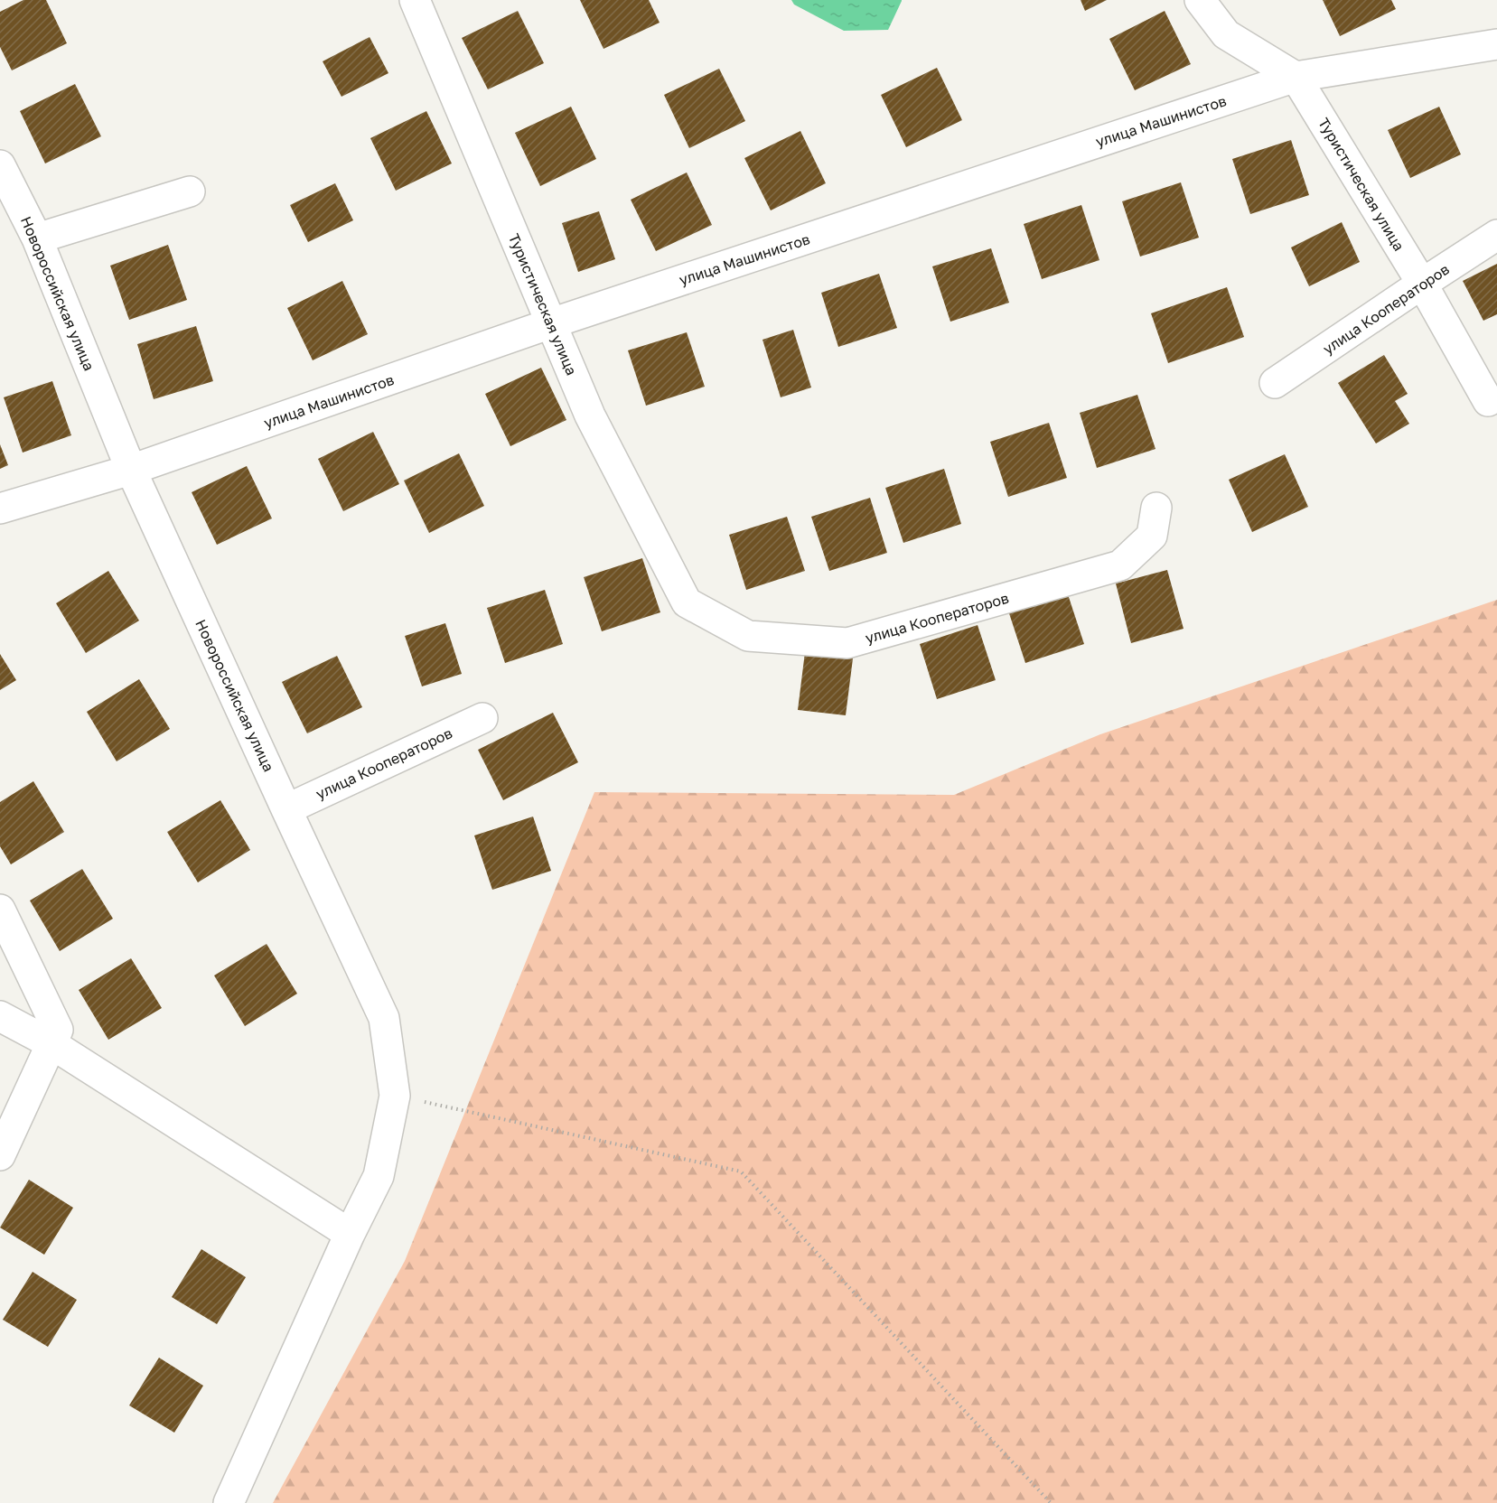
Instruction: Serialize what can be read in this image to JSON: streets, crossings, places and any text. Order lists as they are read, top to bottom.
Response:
{
  "streets": {
    "street": [
      "улица Машинистов",
      "Туристическая улица",
      "Новороссийская улица",
      "улица Кооператоров"
    ]
  },
  "crossings": [
    ["улица Машинистов", "Туристическая улица"],
    ["улица Машинистов", "Новороссийская улица"],
    ["Туристическая улица", "улица Кооператоров"],
    ["Новороссийская улица", "улица Кооператоров"]
  ]
}
